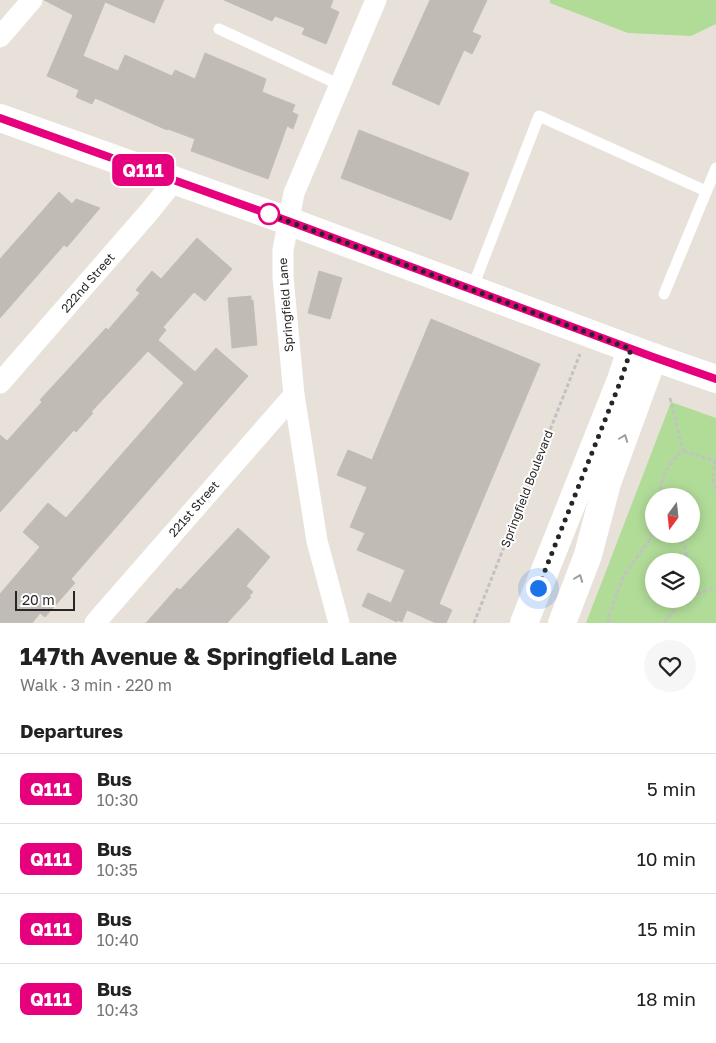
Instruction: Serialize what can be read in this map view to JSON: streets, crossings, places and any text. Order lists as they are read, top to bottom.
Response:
{
  "streets": {
    "street": ["222nd Street", "Springfield Lane", "221st Street"],
    "path": ["Springfield Boulevard"]
  },
  "crossings": [
    ["Springfield Lane", "221st Street"]
  ],
  "lines": ["bus line Q111"],
  "scale_bar": "20 m",
  "north": "bottom",
  "page": {
    "on_map": "Q111",
    "scale": "20 m",
    "heading": [
      ["147th Avenue & Springfield Lane", "Walk · 3 min · 220 m"],
      "Departures"
    ],
    "list": [
      {
        "mark": "Q111",
        "name": "Bus",
        "note": "10:30",
        "value": "5 min"
      },
      {
        "mark": "Q111",
        "name": "Bus",
        "note": "10:35",
        "value": "10 min"
      },
      {
        "mark": "Q111",
        "name": "Bus",
        "note": "10:40",
        "value": "15 min"
      },
      {
        "mark": "Q111",
        "name": "Bus",
        "note": "10:43",
        "value": "18 min"
      }
    ]
  }
}
